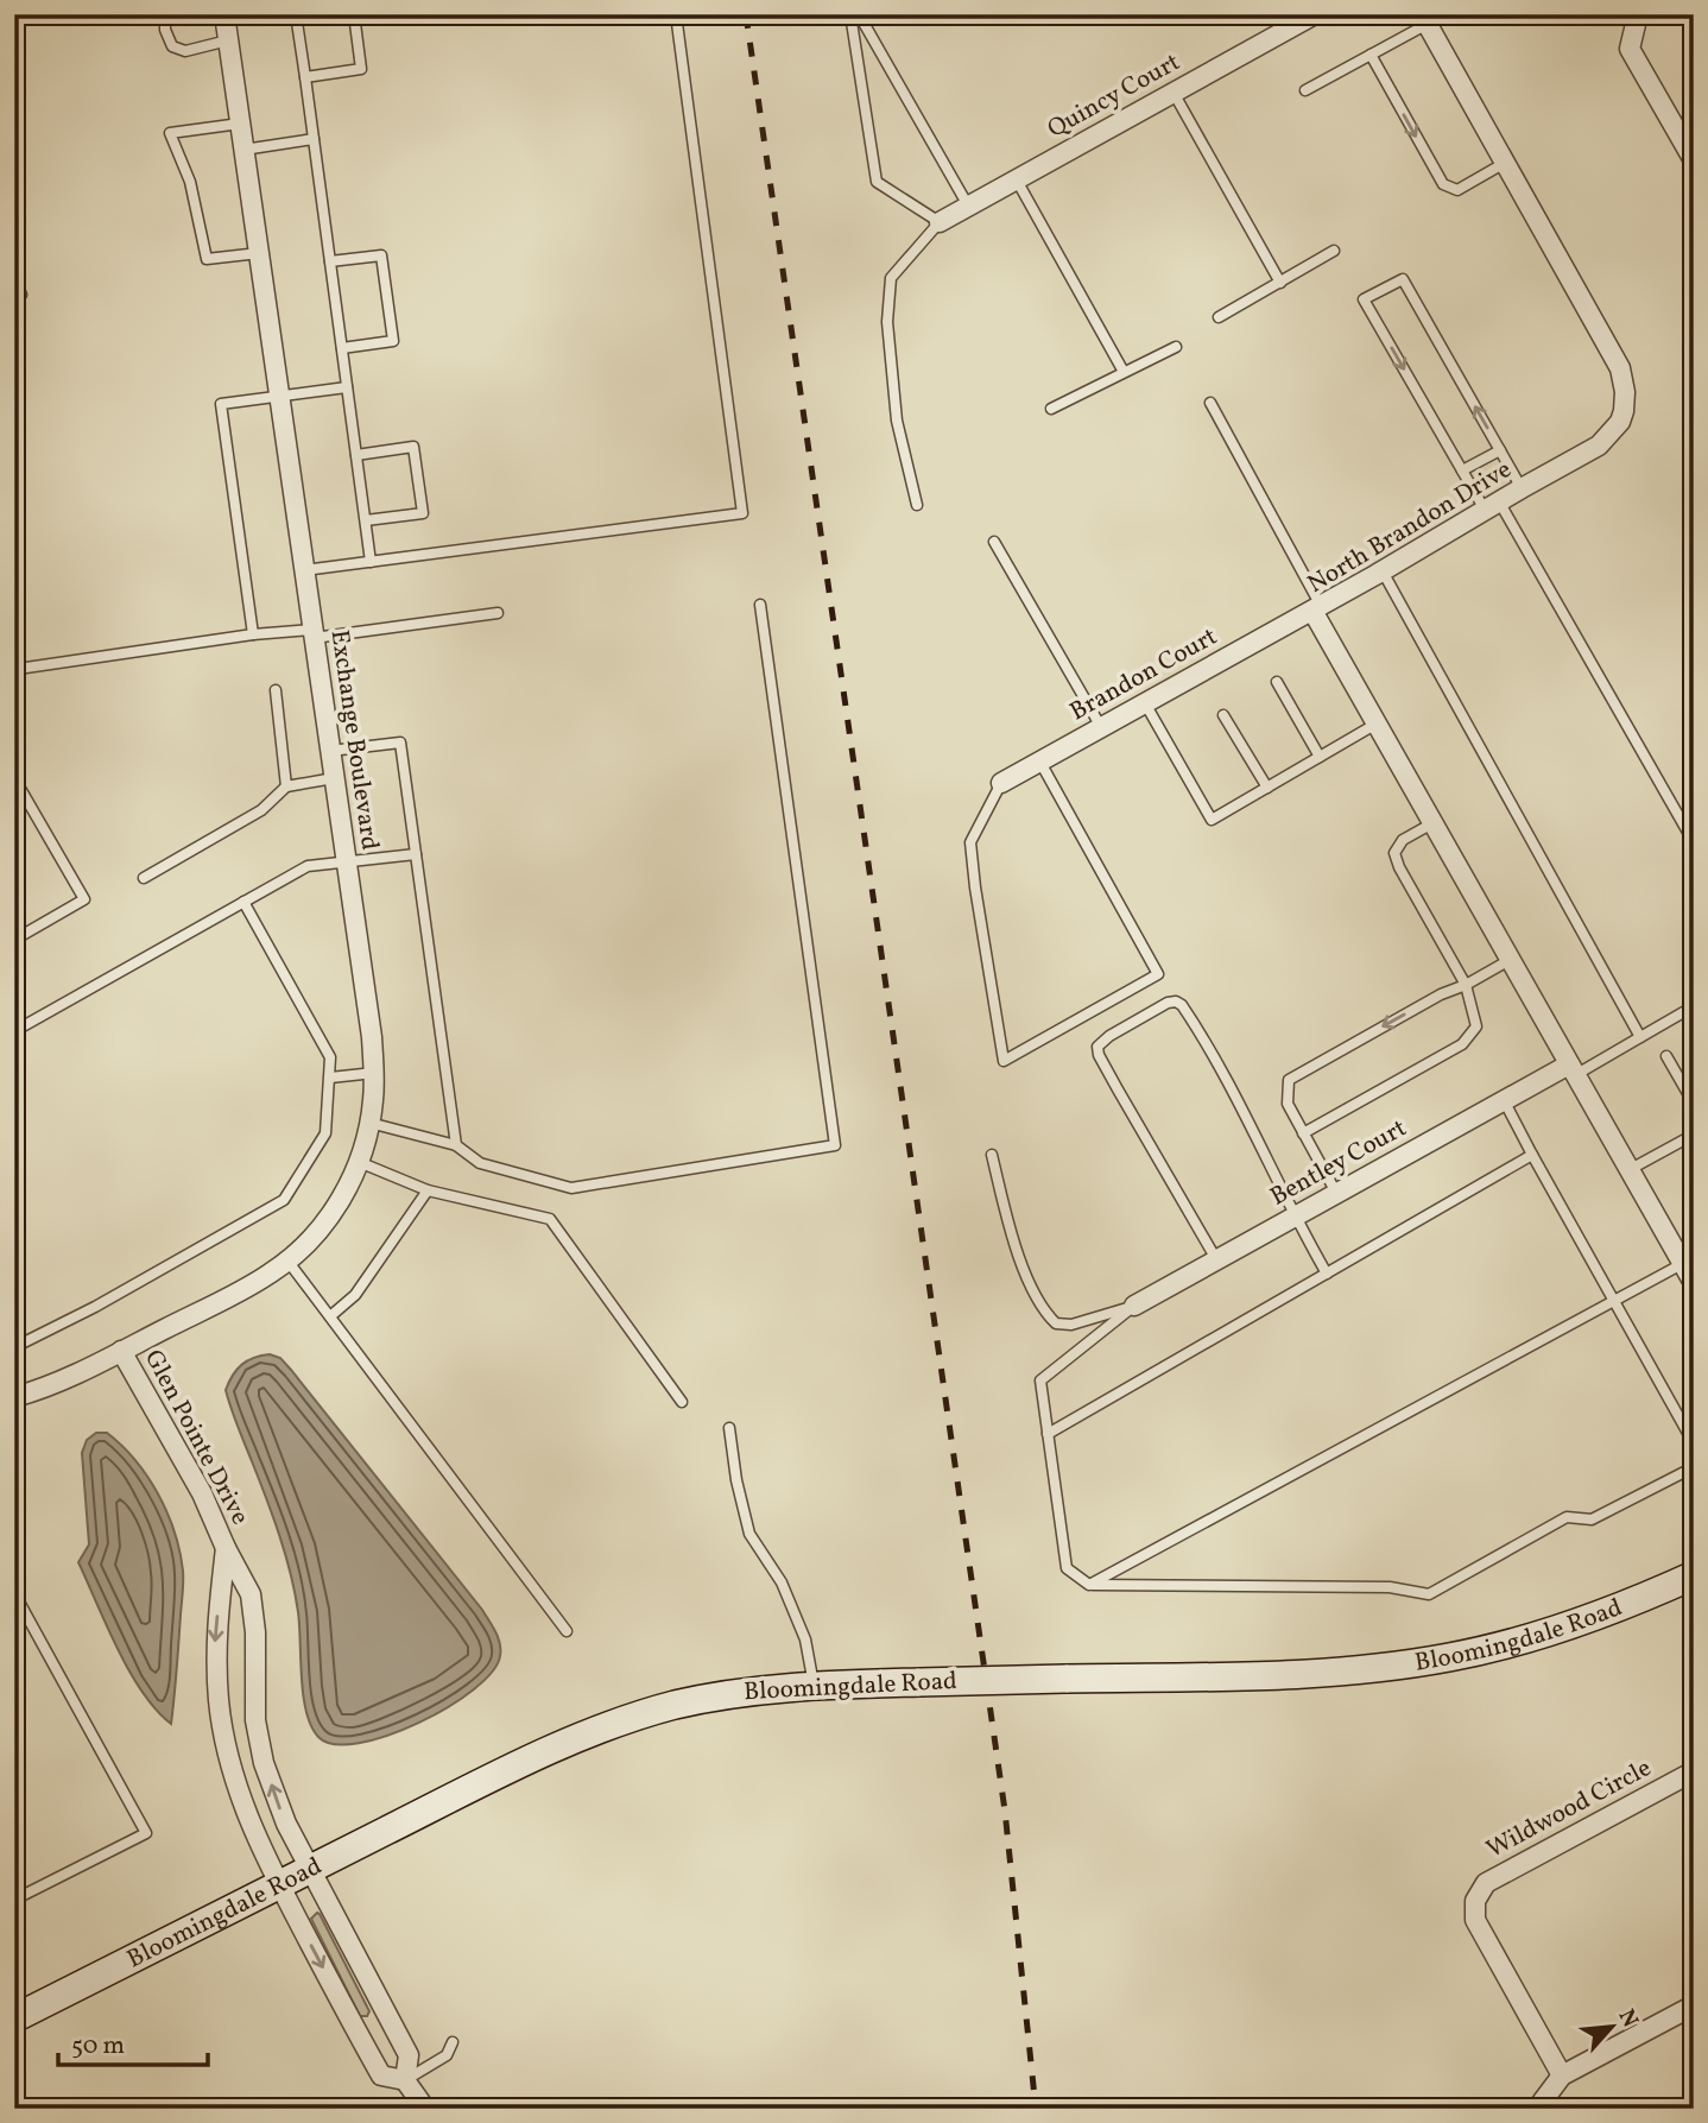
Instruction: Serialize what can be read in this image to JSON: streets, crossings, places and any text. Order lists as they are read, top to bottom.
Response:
{
  "streets": {
    "main road": ["Bloomingdale Road"],
    "street": [
      "Quincy Court",
      "North Brandon Drive",
      "Brandon Court",
      "Exchange Boulevard",
      "Bentley Court",
      "Glen Pointe Drive",
      "Wildwood Circle"
    ]
  },
  "crossings": [
    ["North Brandon Drive", "Brandon Court"],
    ["North Brandon Drive", "Bentley Court"],
    ["Exchange Boulevard", "Glen Pointe Drive"],
    ["Glen Pointe Drive", "Bloomingdale Road"]
  ],
  "scale_bar": "50 m",
  "north": "top right"
}
